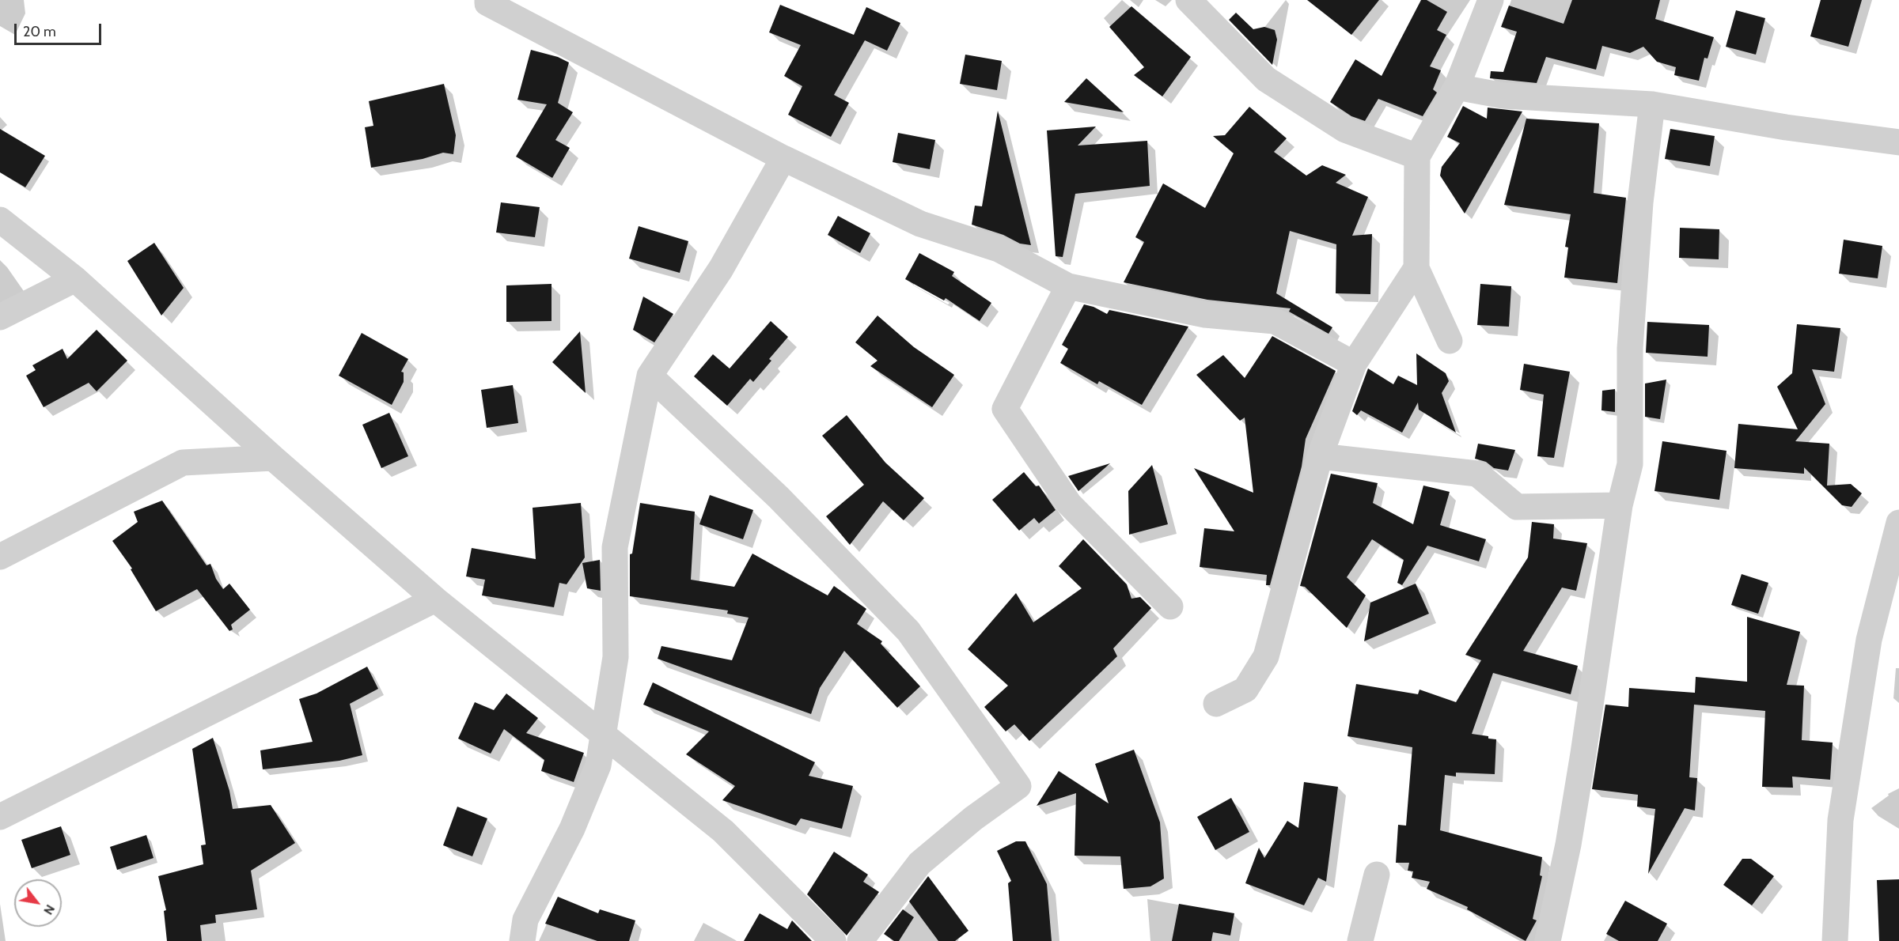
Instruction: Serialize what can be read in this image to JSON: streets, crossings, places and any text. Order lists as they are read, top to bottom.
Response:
{
  "scale_bar": "20 m",
  "north": "bottom right"
}
